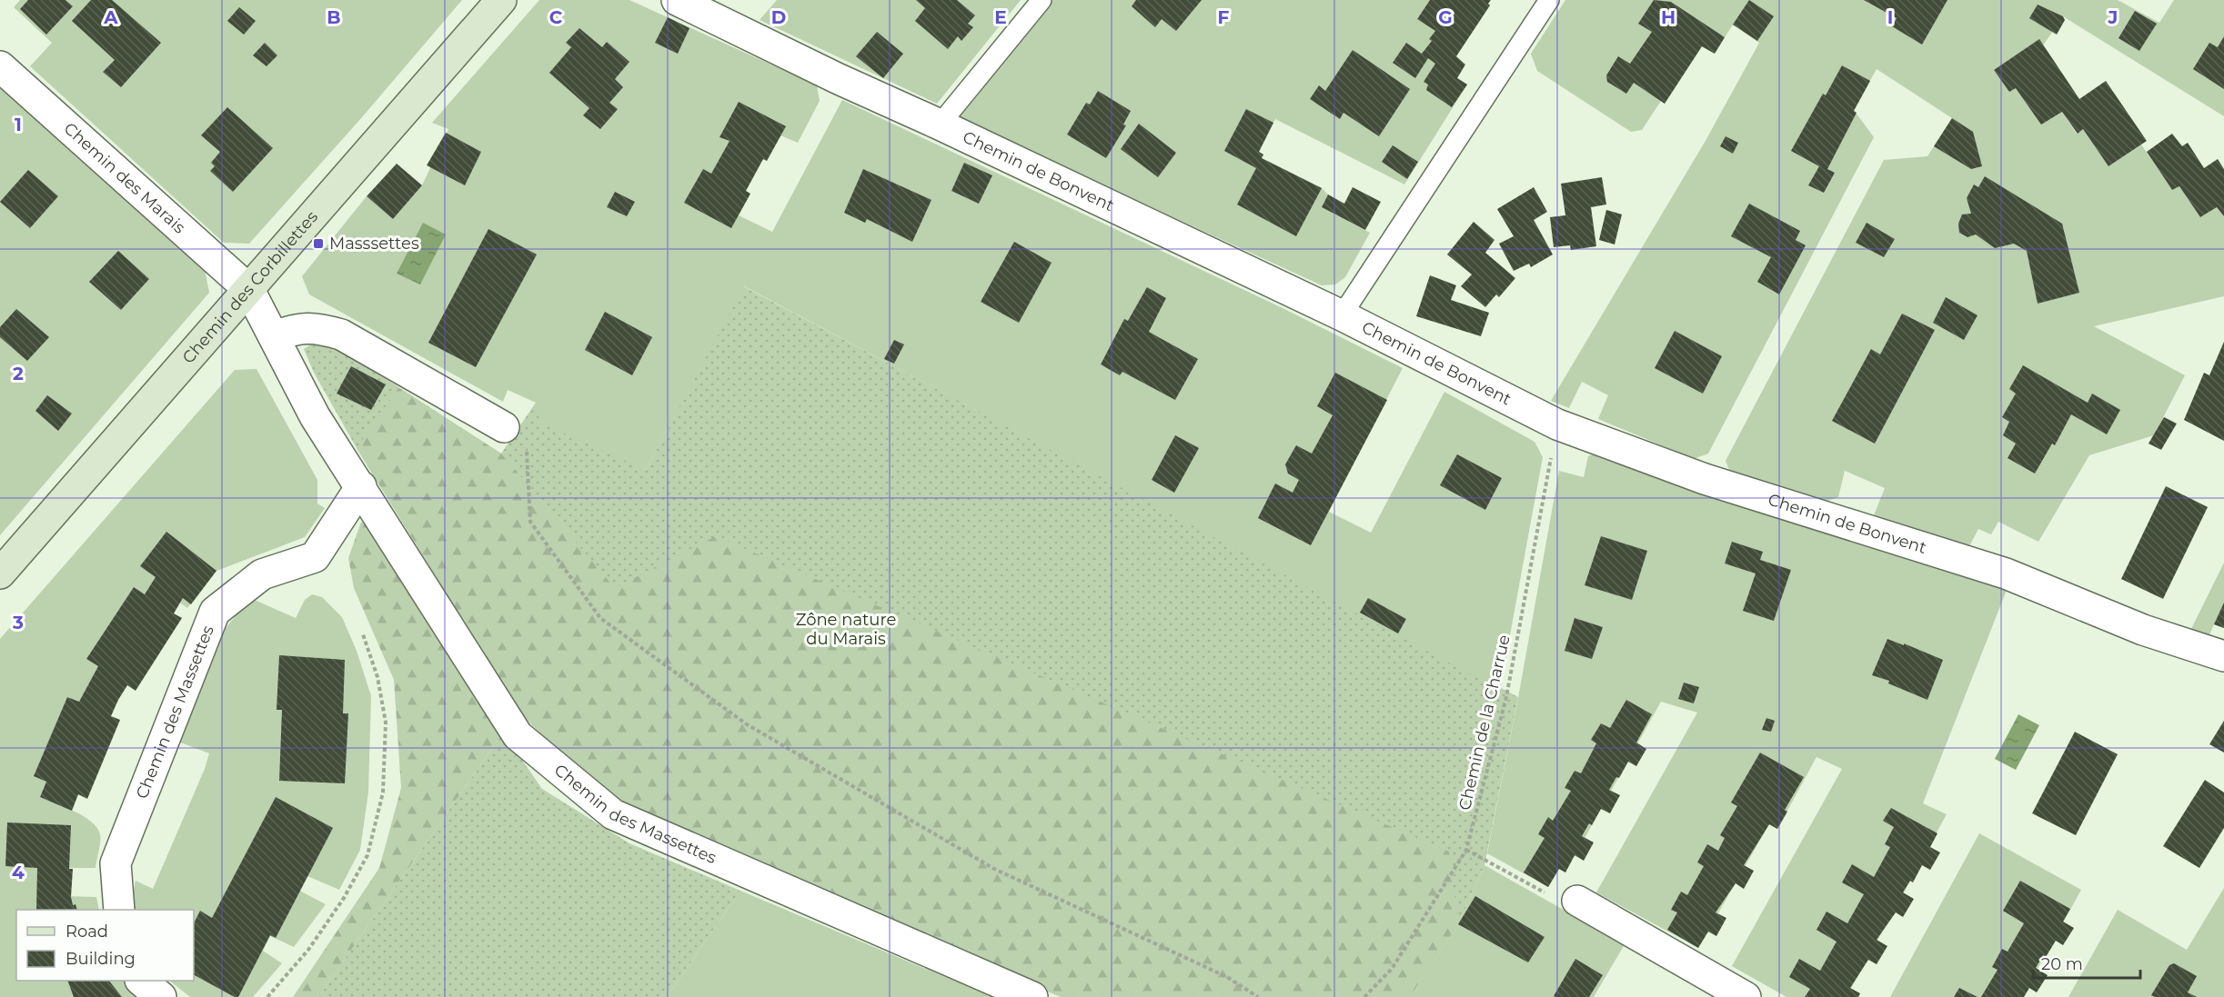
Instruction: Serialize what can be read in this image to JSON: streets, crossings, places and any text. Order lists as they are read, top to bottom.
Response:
{
  "streets": {
    "street": [
      "Chemin de Bonvent",
      "Chemin des Marais",
      "Chemin des Corbillettes",
      "Chemin des Massettes"
    ],
    "path": ["Chemin de la Charrue"]
  },
  "crossings": [
    ["Chemin de Bonvent", "Chemin de la Charrue"],
    ["Chemin des Marais", "Chemin des Corbillettes"],
    ["Chemin des Marais", "Chemin des Massettes"],
    ["Chemin des Corbillettes", "Chemin des Massettes"]
  ],
  "parks": ["Zône nature du Marais"],
  "places": {
    "transit": ["Masssettes"]
  },
  "legend": ["Road", "Building"],
  "scale_bar": "20 m",
  "grid": {
    "columns": [
      "A",
      "B",
      "C",
      "D",
      "E",
      "F",
      "G",
      "H",
      "I",
      "J"
    ],
    "rows": [
      "1",
      "2",
      "3",
      "4"
    ]
  }
}
